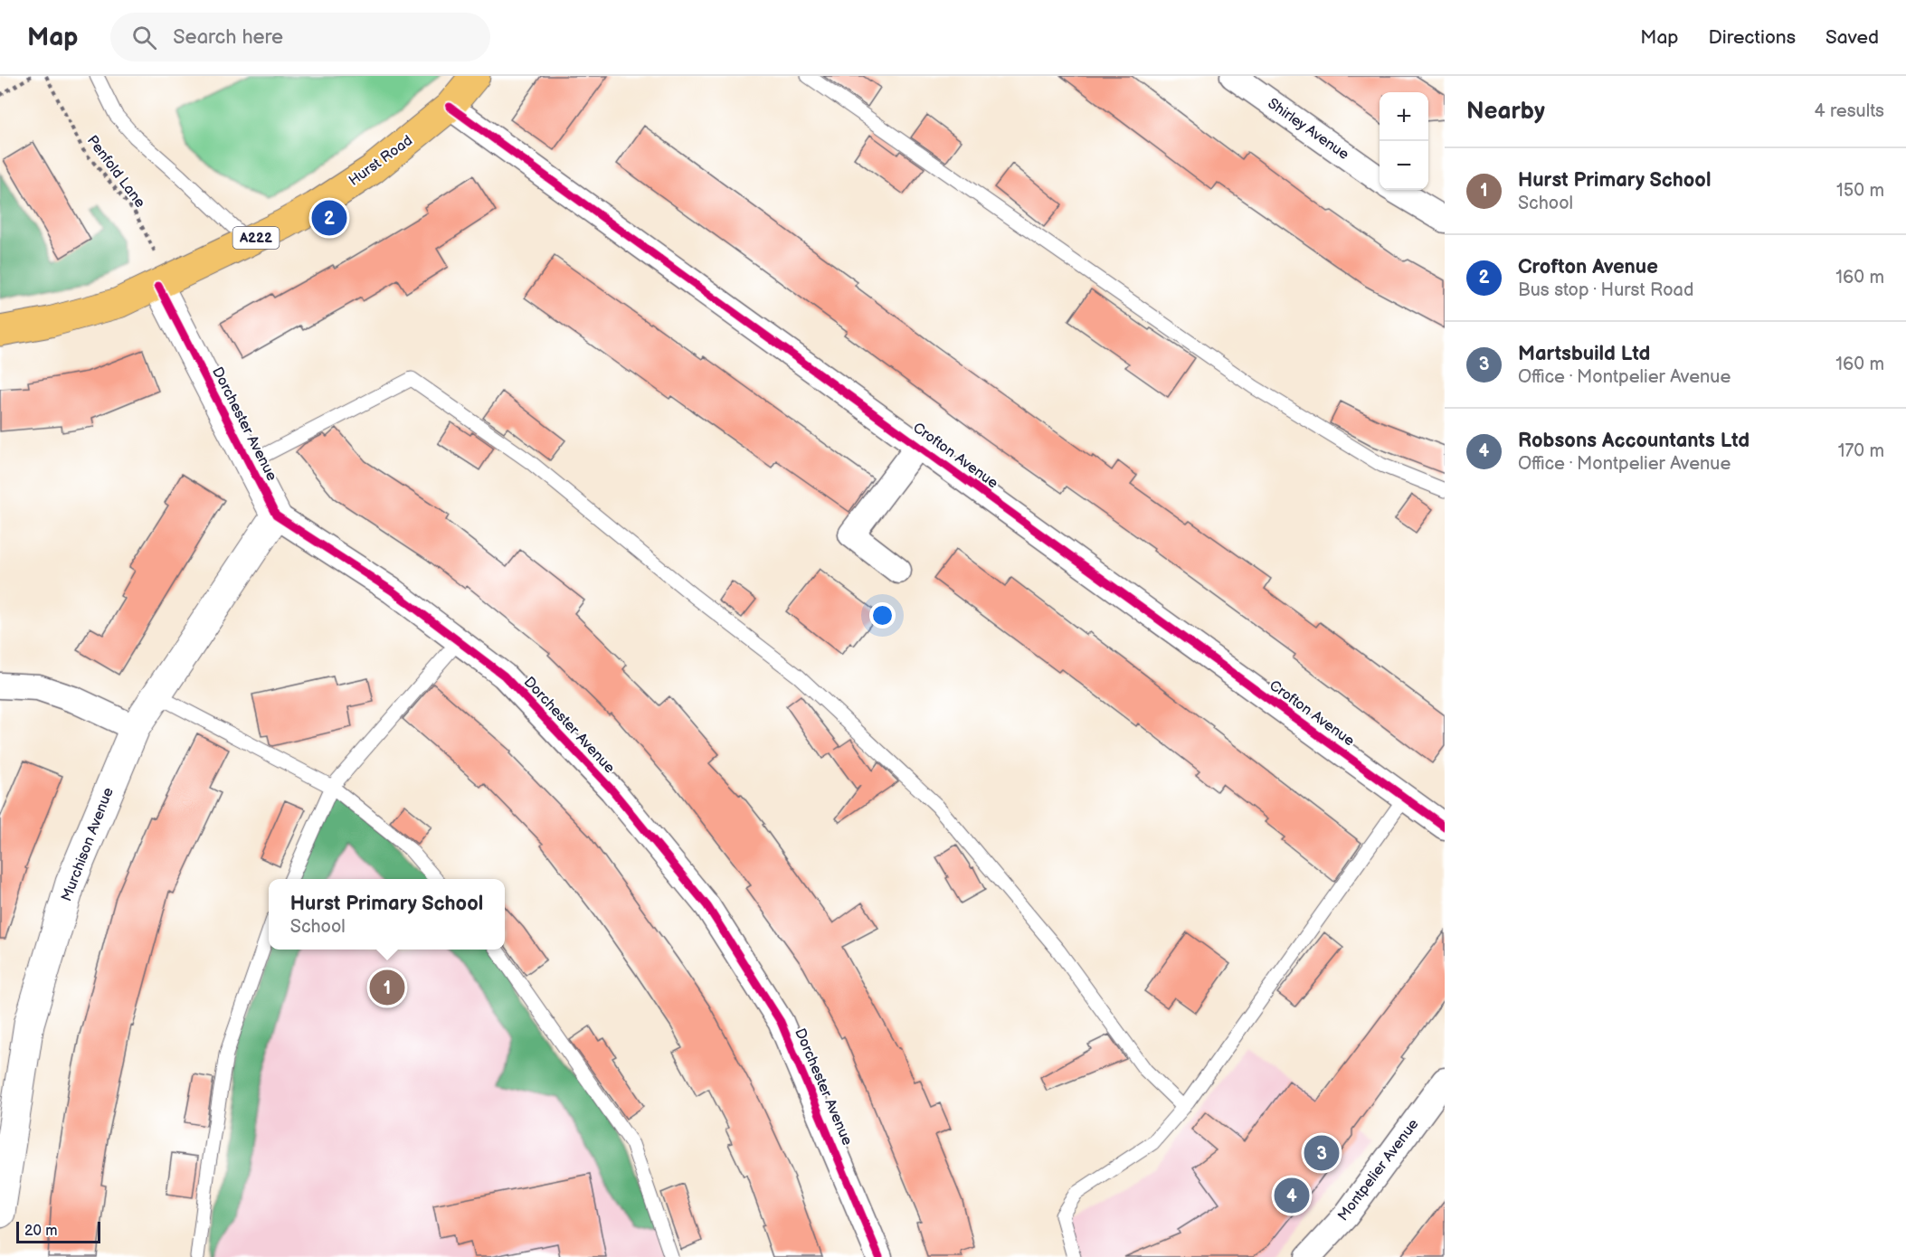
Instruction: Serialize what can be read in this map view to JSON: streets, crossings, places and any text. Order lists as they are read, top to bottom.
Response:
{
  "streets": {
    "main road": ["Hurst Road", "A222"],
    "street": [
      "Shirley Avenue",
      "Dorchester Avenue",
      "Crofton Avenue",
      "Murchison Avenue",
      "Montpelier Avenue"
    ],
    "path": ["Penfold Lane"]
  },
  "crossings": [
    ["Hurst Road", "Penfold Lane"],
    ["Hurst Road", "Dorchester Avenue"],
    ["Hurst Road", "Crofton Avenue"],
    ["Penfold Lane", "Dorchester Avenue"],
    ["Dorchester Avenue", "Murchison Avenue"]
  ],
  "scale_bar": "20 m",
  "page": {
    "header": "Map",
    "search": "Search here",
    "nav": ["Map", "Directions", "Saved"],
    "heading": ["Nearby", "4 results"],
    "map_buttons": ["+", "−"],
    "list": [
      {
        "mark": "1",
        "name": "Hurst Primary School",
        "note": "School",
        "value": "150 m"
      },
      {
        "mark": "2",
        "name": "Crofton Avenue",
        "note": "Bus stop · Hurst Road",
        "value": "160 m"
      },
      {
        "mark": "3",
        "name": "Martsbuild Ltd",
        "note": "Office · Montpelier Avenue",
        "value": "160 m"
      },
      {
        "mark": "4",
        "name": "Robsons Accountants Ltd",
        "note": "Office · Montpelier Avenue",
        "value": "170 m"
      }
    ],
    "pins": [
      "2",
      "1",
      "3",
      "4"
    ],
    "popup": ["Hurst Primary School", "School"],
    "scale": "20 m"
  }
}
